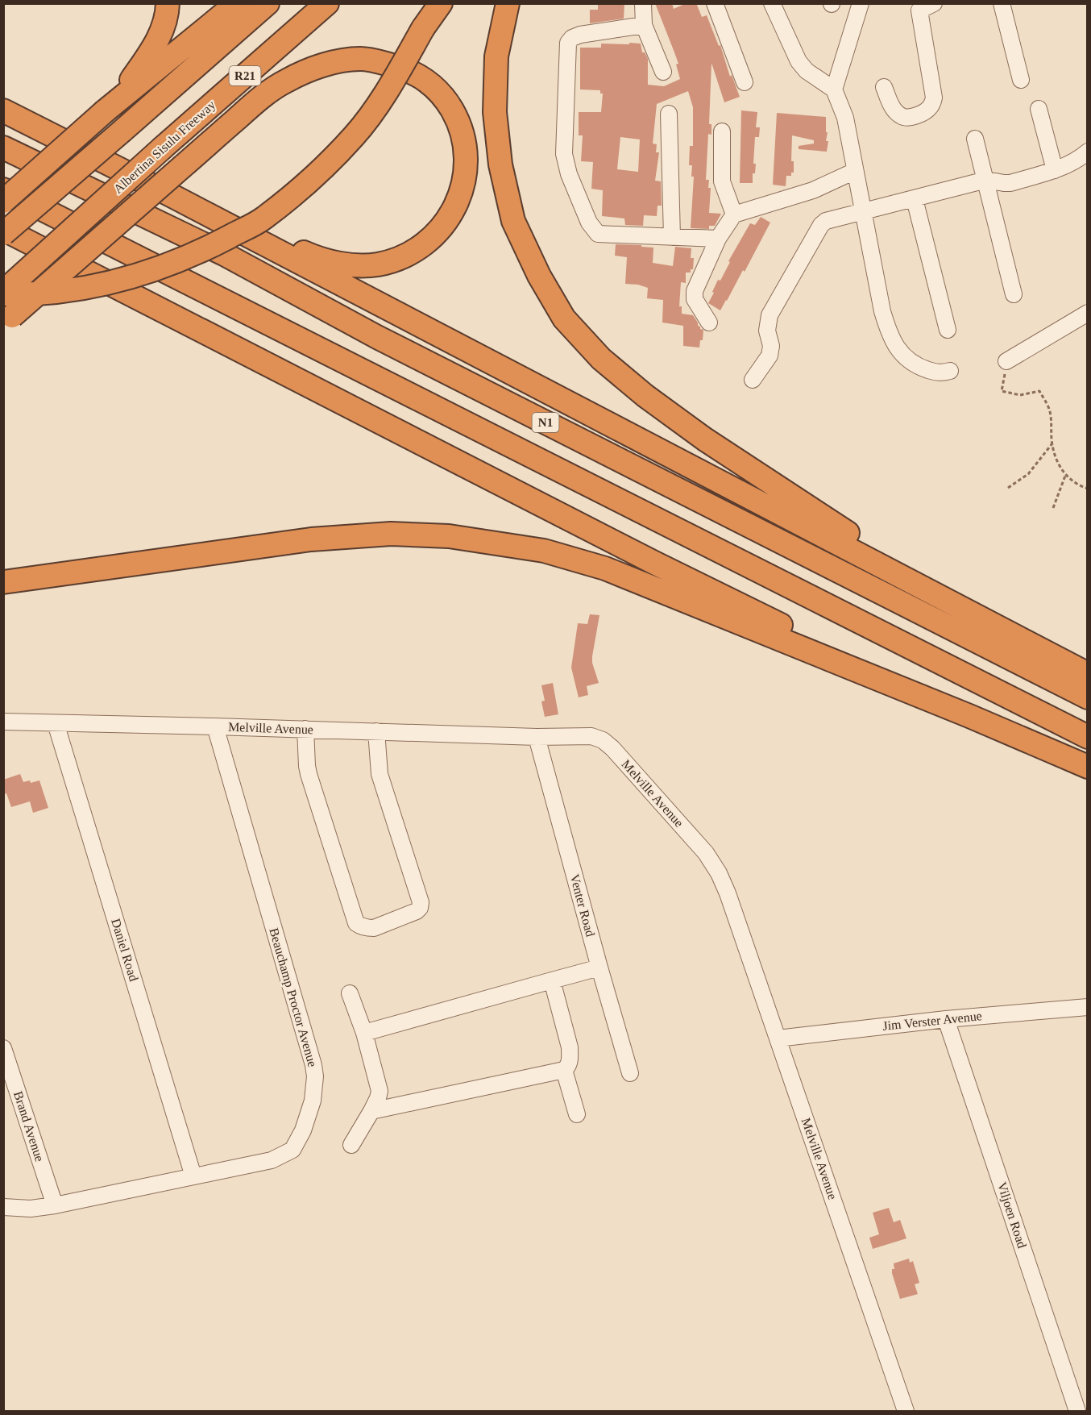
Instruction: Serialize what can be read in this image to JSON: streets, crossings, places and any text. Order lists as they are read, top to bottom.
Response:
{
  "streets": {
    "highway": ["R21", "Albertina Sisulu Freeway", "N1"],
    "street": [
      "Melville Avenue",
      "Venter Road",
      "Daniel Road",
      "Beauchamp Proctor Avenue",
      "Jim Verster Avenue",
      "Brand Avenue",
      "Viljoen Road"
    ]
  },
  "crossings": [
    ["Melville Avenue", "Venter Road"],
    ["Melville Avenue", "Daniel Road"],
    ["Melville Avenue", "Beauchamp Proctor Avenue"],
    ["Melville Avenue", "Jim Verster Avenue"],
    ["Daniel Road", "Beauchamp Proctor Avenue"],
    ["Beauchamp Proctor Avenue", "Brand Avenue"],
    ["Jim Verster Avenue", "Viljoen Road"]
  ]
}
